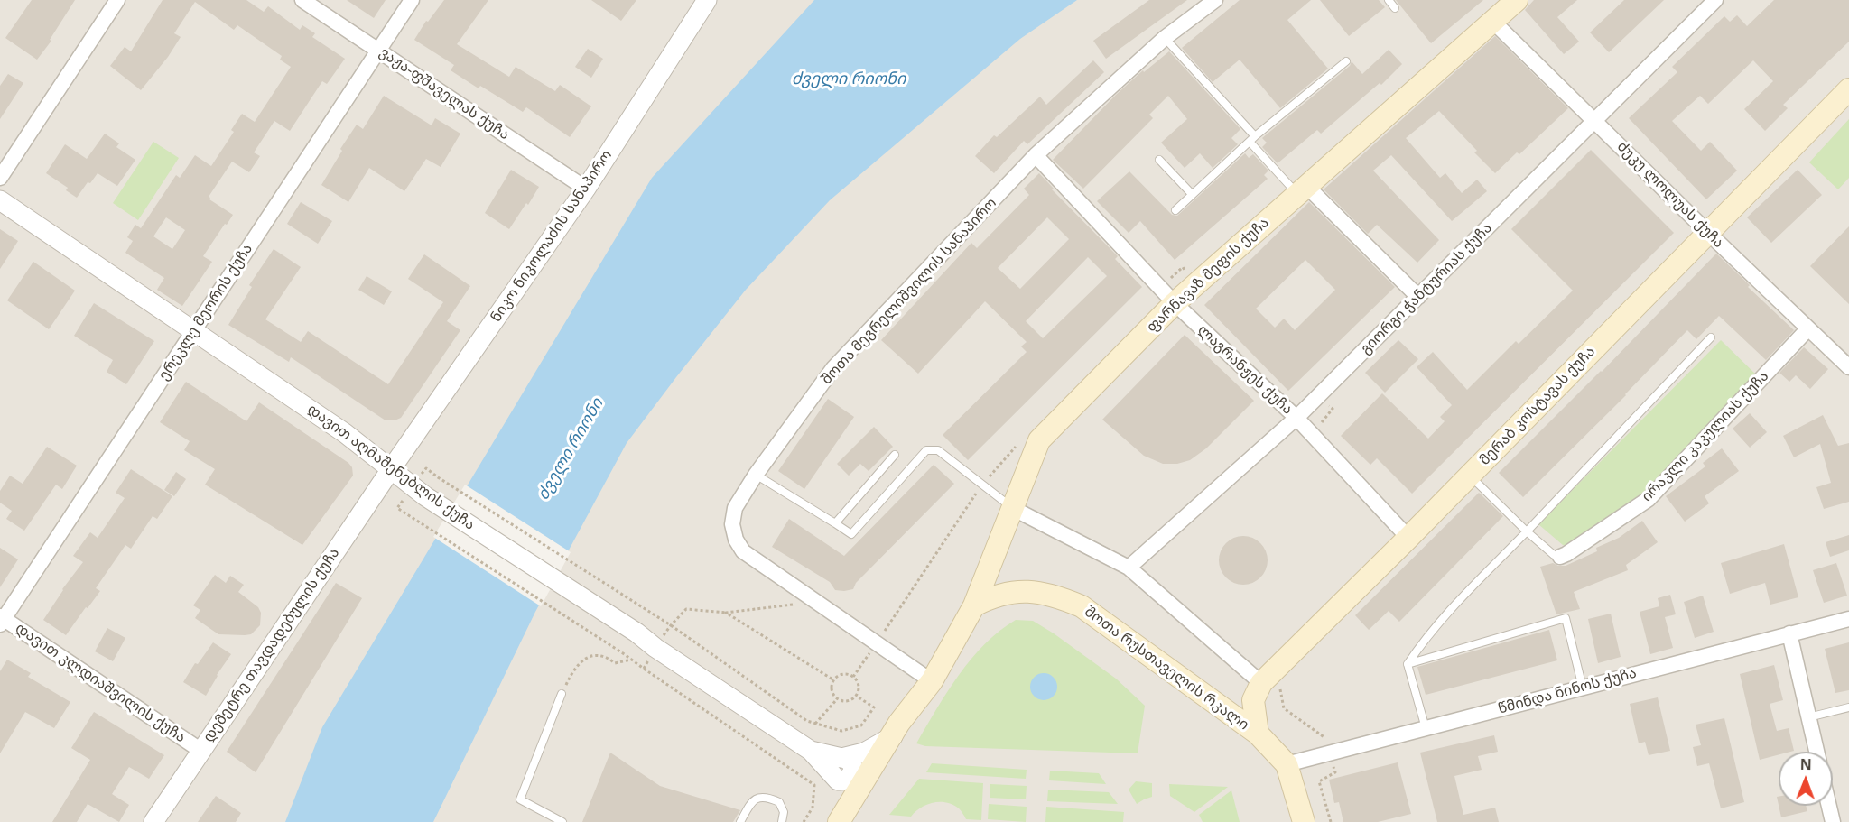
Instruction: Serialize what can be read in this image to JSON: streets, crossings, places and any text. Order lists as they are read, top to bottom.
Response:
{
  "streets": {
    "main road": ["ფარნავაზ მეფის ქუჩა", "მერაბ კოსტავას ქუჩა", "შოთა რუსთაველის რკალი"],
    "street": [
      "ვაჟა-ფშაველას ქუჩა",
      "ძუკუ ლოლუას ქუჩა",
      "ნიკო ნიკოლაძის სანაპირო",
      "გიორგი ჭანტურიას ქუჩა",
      "შოთა მეგრელიშვილის სანაპირო",
      "ერეკლე მეორის ქუჩა",
      "ლაგრანჟეს ქუჩა",
      "ირაკლი კაკულიას ქუჩა",
      "დავით აღმაშენებლის ქუჩა",
      "დემეტრე თავდადებულის ქუჩა",
      "დავით კლდიაშვილის ქუჩა",
      "წმინდა ნინოს ქუჩა"
    ]
  },
  "crossings": [
    ["ვაჟა-ფშაველას ქუჩა", "ნიკო ნიკოლაძის სანაპირო"],
    ["ვაჟა-ფშაველას ქუჩა", "ერეკლე მეორის ქუჩა"],
    ["ძუკუ ლოლუას ქუჩა", "ფარნავაზ მეფის ქუჩა"],
    ["ძუკუ ლოლუას ქუჩა", "გიორგი ჭანტურიას ქუჩა"],
    ["ძუკუ ლოლუას ქუჩა", "მერაბ კოსტავას ქუჩა"],
    ["ძუკუ ლოლუას ქუჩა", "ირაკლი კაკულიას ქუჩა"],
    ["ნიკო ნიკოლაძის სანაპირო", "დავით აღმაშენებლის ქუჩა"],
    ["ნიკო ნიკოლაძის სანაპირო", "დემეტრე თავდადებულის ქუჩა"],
    ["ფარნავაზ მეფის ქუჩა", "ლაგრანჟეს ქუჩა"],
    ["ფარნავაზ მეფის ქუჩა", "შოთა რუსთაველის რკალი"],
    ["გიორგი ჭანტურიას ქუჩა", "ლაგრანჟეს ქუჩა"],
    ["შოთა მეგრელიშვილის სანაპირო", "ლაგრანჟეს ქუჩა"],
    ["ერეკლე მეორის ქუჩა", "დავით აღმაშენებლის ქუჩა"],
    ["ერეკლე მეორის ქუჩა", "დავით კლდიაშვილის ქუჩა"],
    ["ლაგრანჟეს ქუჩა", "მერაბ კოსტავას ქუჩა"],
    ["მერაბ კოსტავას ქუჩა", "ირაკლი კაკულიას ქუჩა"],
    ["მერაბ კოსტავას ქუჩა", "შოთა რუსთაველის რკალი"],
    ["დავით აღმაშენებლის ქუჩა", "დემეტრე თავდადებულის ქუჩა"],
    ["დემეტრე თავდადებულის ქუჩა", "დავით კლდიაშვილის ქუჩა"],
    ["შოთა რუსთაველის რკალი", "წმინდა ნინოს ქუჩა"]
  ],
  "water": ["ძველი რიონი"],
  "north": "top"
}
